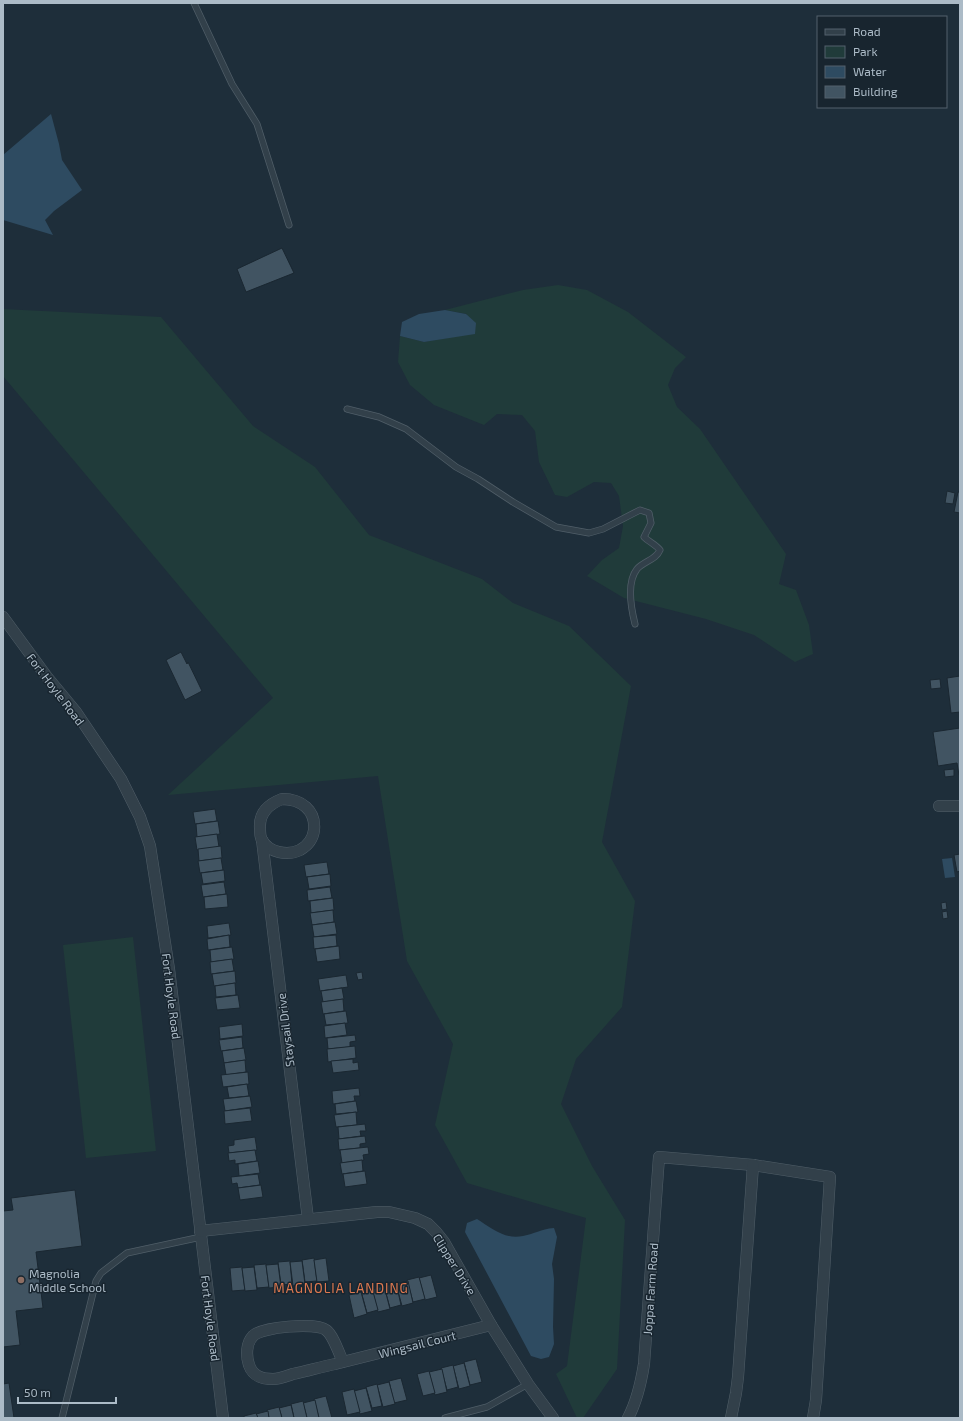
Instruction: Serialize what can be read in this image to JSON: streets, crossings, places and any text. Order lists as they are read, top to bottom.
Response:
{
  "streets": {
    "street": [
      "Fort Hoyle Road",
      "Staysail Drive",
      "Clipper Drive",
      "Joppa Farm Road",
      "Wingsail Court"
    ]
  },
  "crossings": [
    ["Fort Hoyle Road", "Clipper Drive"],
    ["Staysail Drive", "Clipper Drive"],
    ["Clipper Drive", "Wingsail Court"]
  ],
  "districts": ["MAGNOLIA LANDING"],
  "places": ["Magnolia Middle School"],
  "legend": [
    "Road",
    "Park",
    "Water",
    "Building"
  ],
  "scale_bar": "50 m"
}
